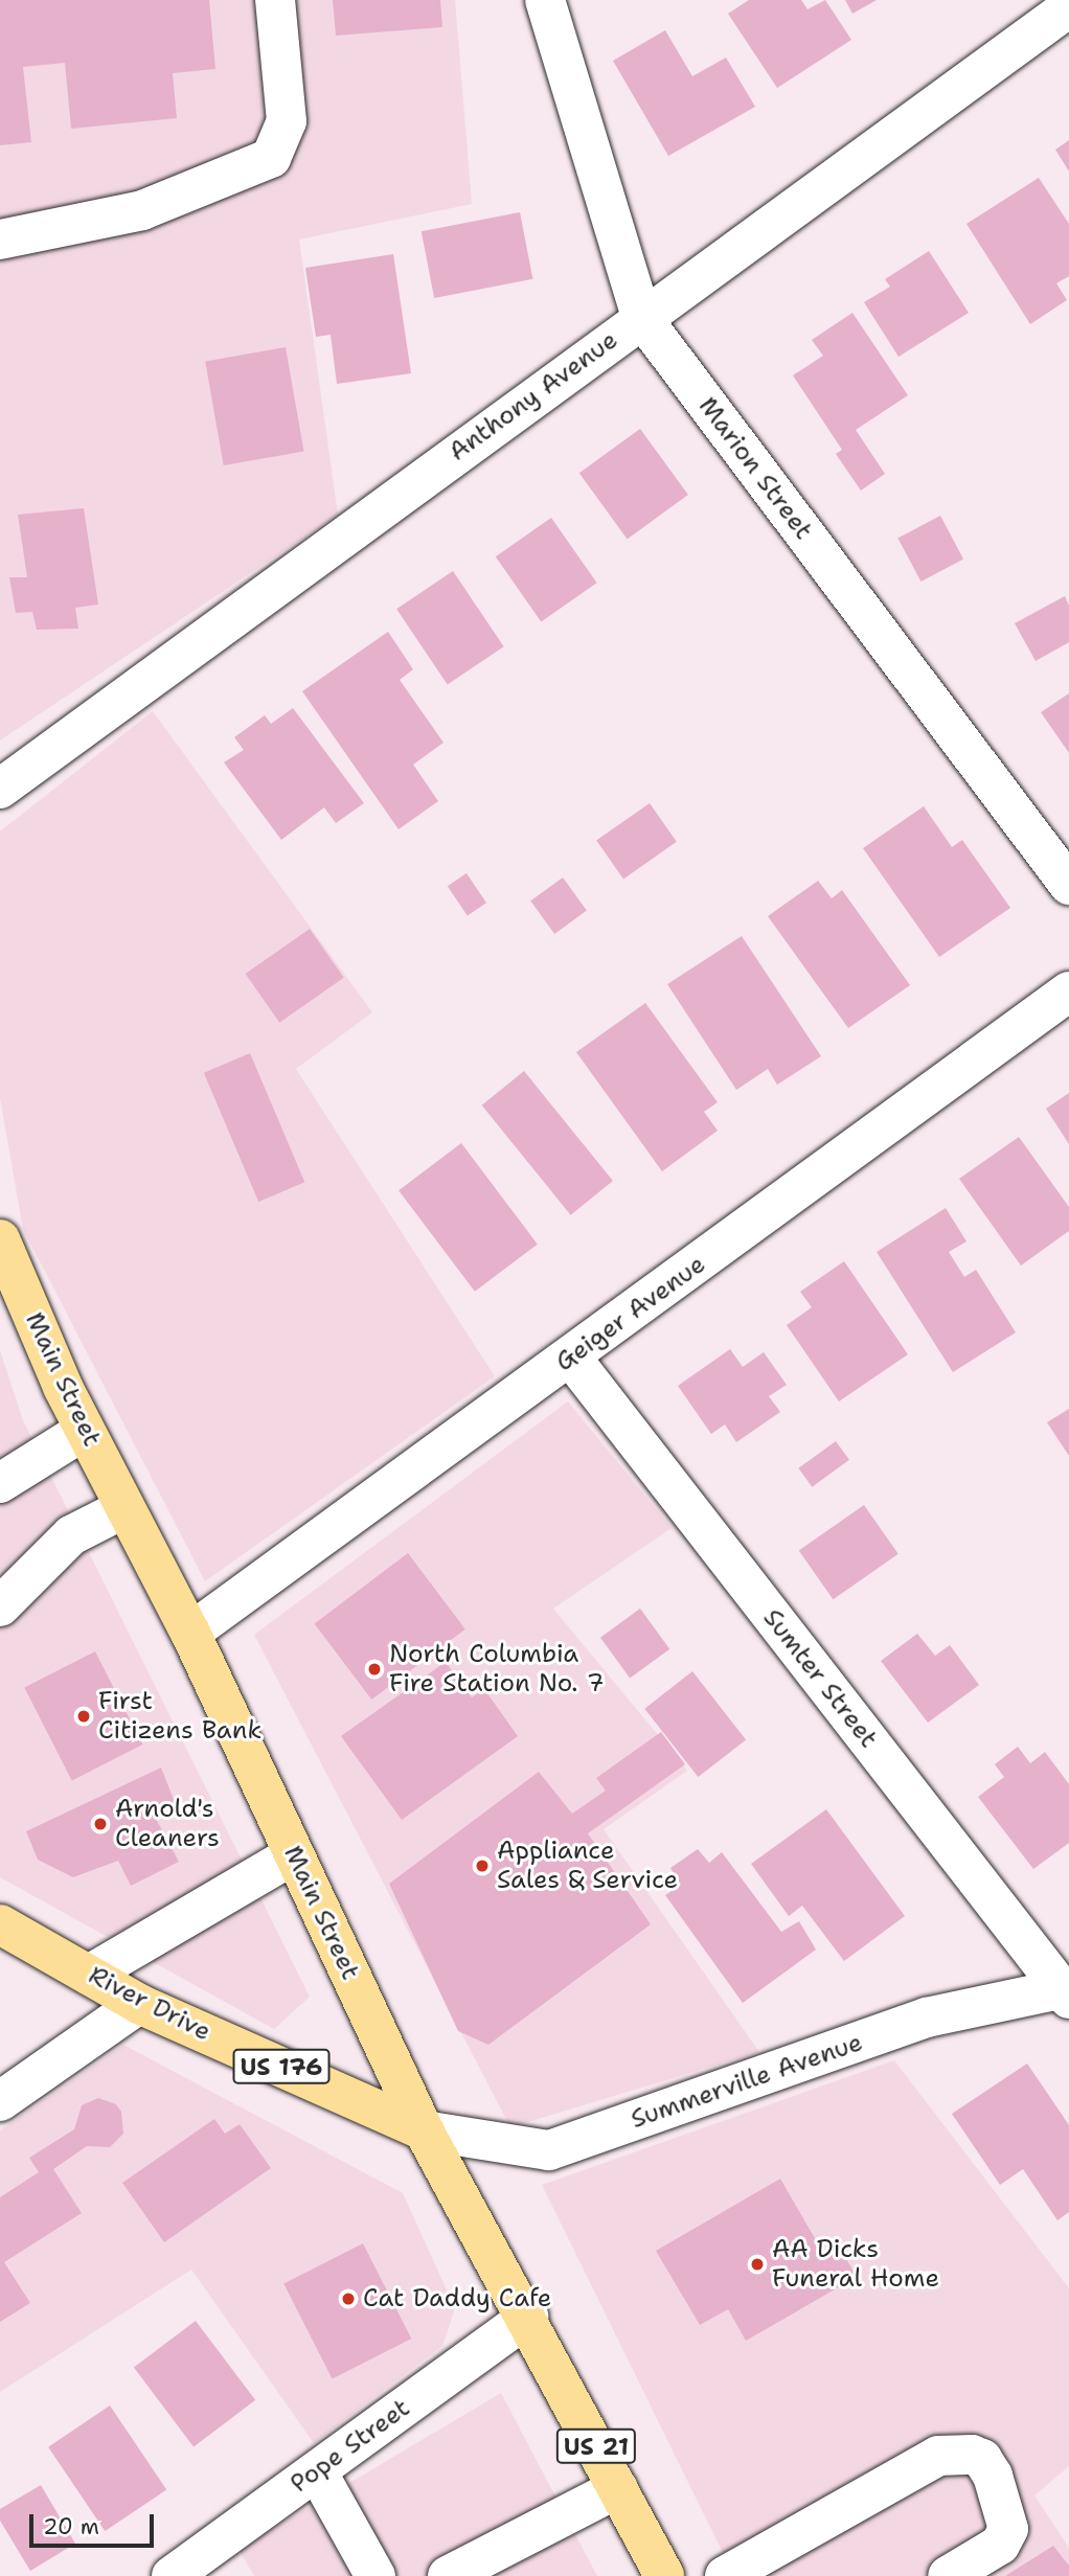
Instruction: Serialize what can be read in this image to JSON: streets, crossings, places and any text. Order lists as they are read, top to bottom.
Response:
{
  "streets": {
    "main road": [
      "Main Street",
      "River Drive",
      "US 176",
      "US 21"
    ],
    "street": [
      "Anthony Avenue",
      "Marion Street",
      "Geiger Avenue",
      "Sumter Street",
      "Summerville Avenue",
      "Pope Street"
    ]
  },
  "crossings": [
    ["Anthony Avenue", "Marion Street"],
    ["Geiger Avenue", "Main Street"],
    ["Geiger Avenue", "Sumter Street"],
    ["Main Street", "River Drive"],
    ["Main Street", "Summerville Avenue"],
    ["Main Street", "Pope Street"],
    ["Sumter Street", "Summerville Avenue"],
    ["River Drive", "Summerville Avenue"]
  ],
  "places": [
    "North Columbia Fire Station No. 7",
    "First Citizens Bank",
    "Arnold's Cleaners",
    "Appliance Sales & Service",
    "AA Dicks Funeral Home",
    "Cat Daddy Cafe"
  ],
  "scale_bar": "20 m"
}
